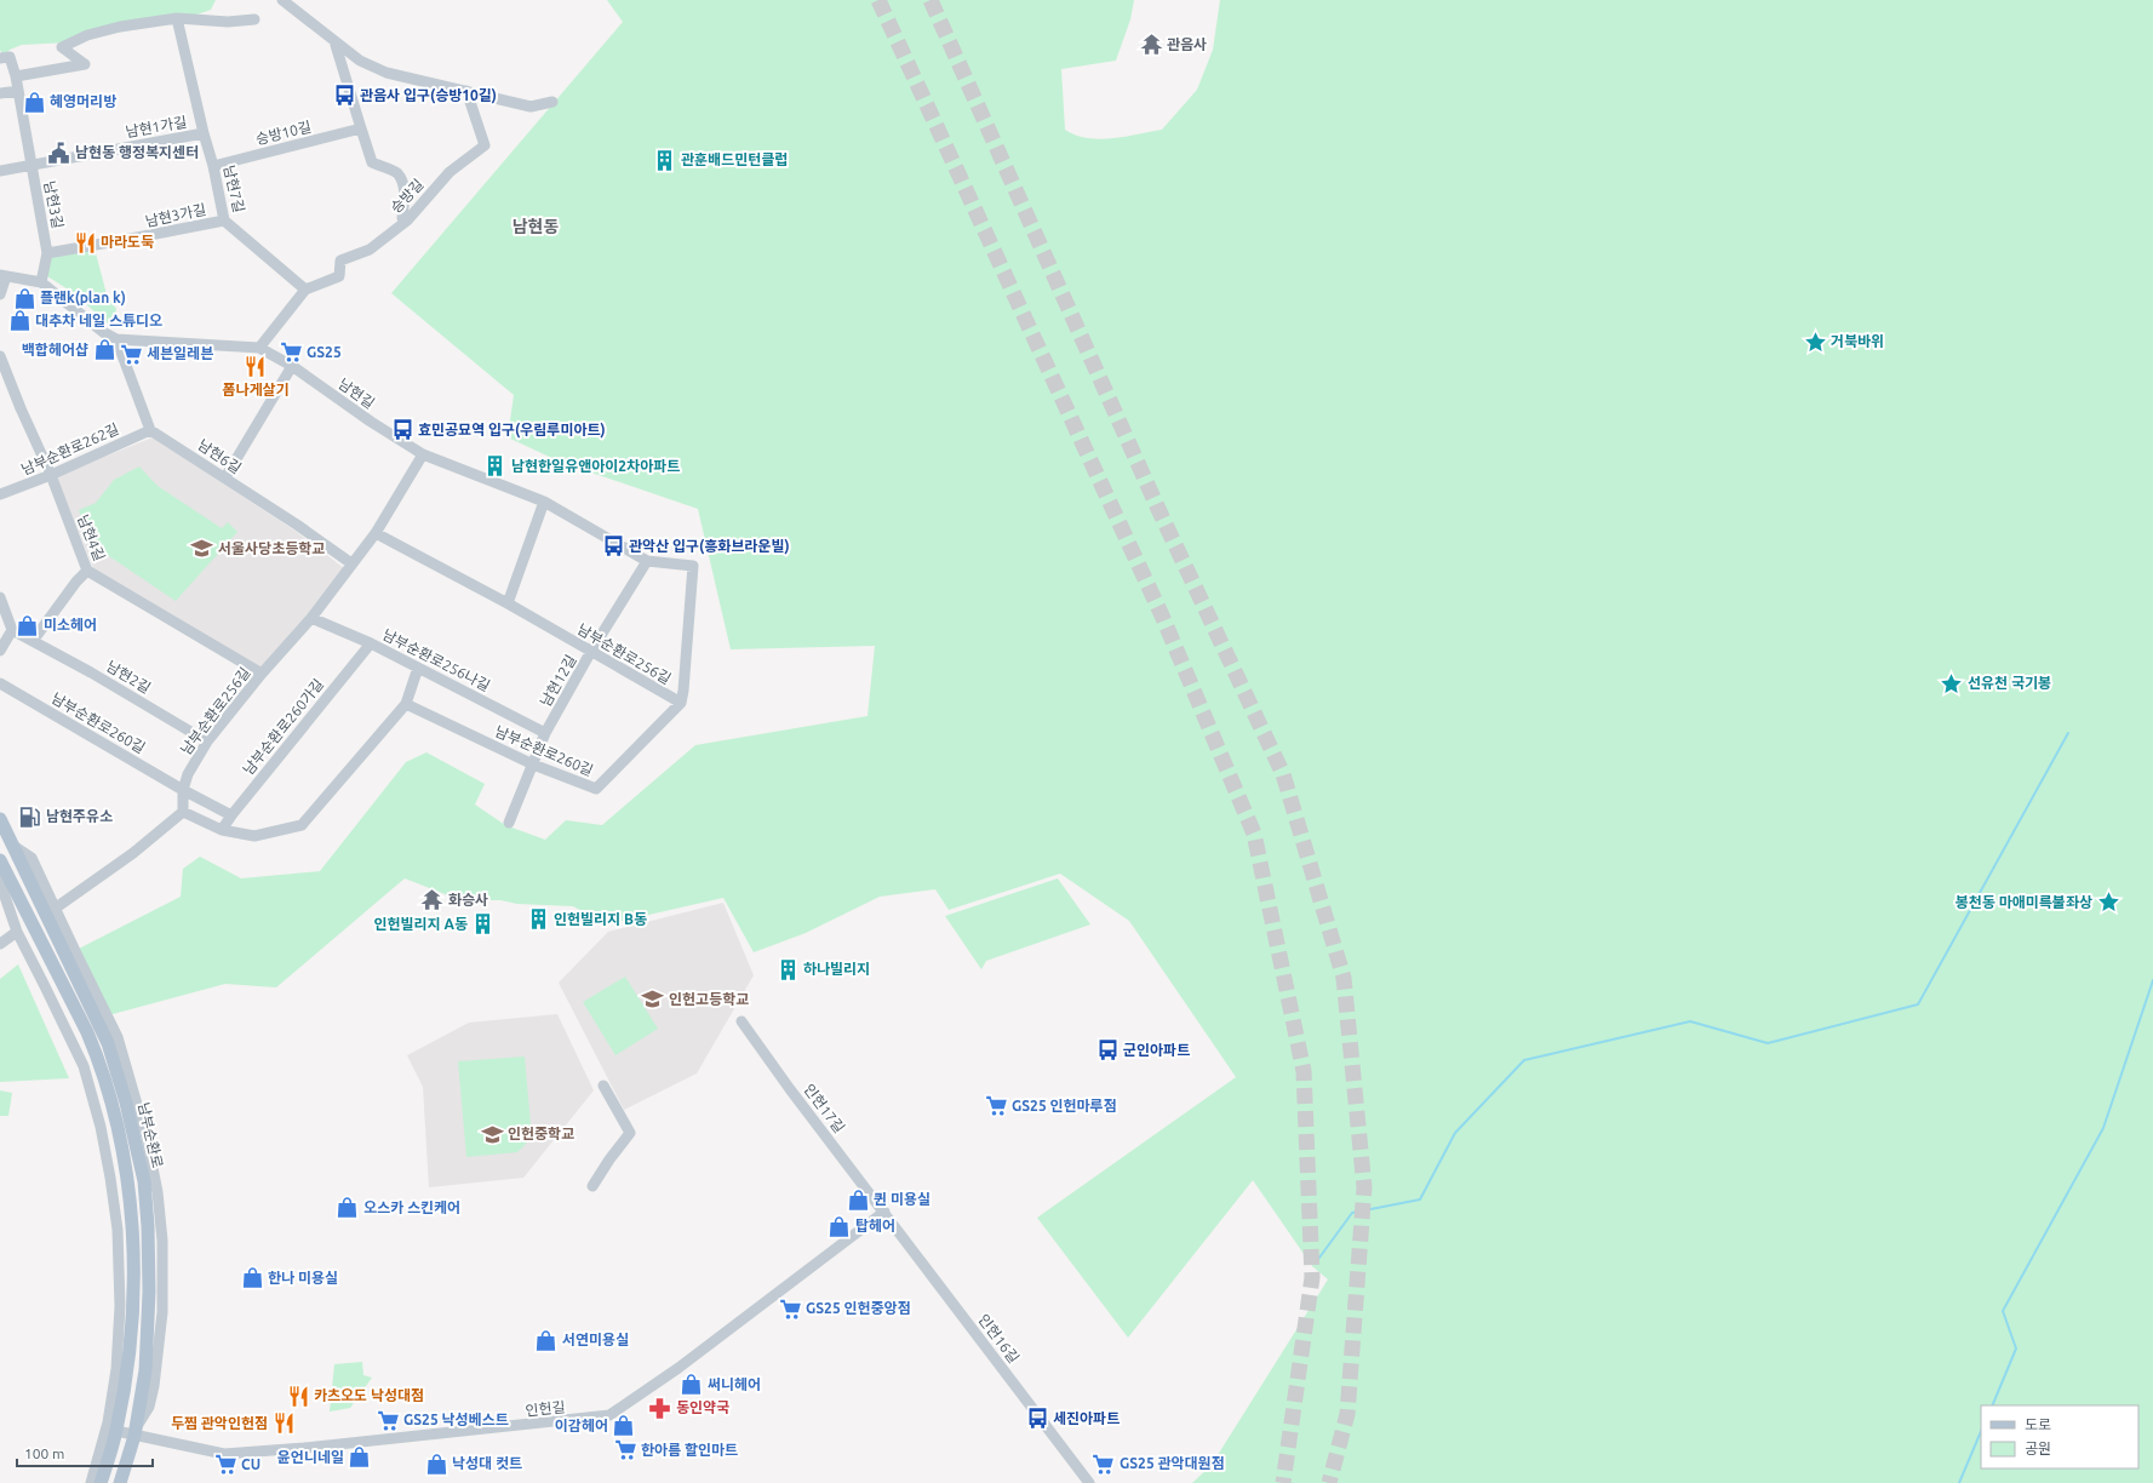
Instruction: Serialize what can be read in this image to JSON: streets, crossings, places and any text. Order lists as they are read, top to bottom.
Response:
{
  "streets": {
    "main road": ["남부순환로"],
    "street": [
      "남현1가길",
      "승방10길",
      "남현7길",
      "승방길",
      "남현3길",
      "남현3가길",
      "남현길",
      "남부순환로262길",
      "남현6길",
      "남현4길",
      "남부순환로256길",
      "남부순환로256나길",
      "남현2길",
      "남현12길",
      "남부순환로260길",
      "남부순환로260가길",
      "인헌17길",
      "인헌16길",
      "인헌길"
    ]
  },
  "crossings": [
    ["남현1가길", "남현7길"],
    ["남현1가길", "남현3길"],
    ["승방10길", "남현7길"],
    ["남현7길", "승방길"],
    ["남현7길", "남현3가길"],
    ["남현3길", "남현3가길"],
    ["남현3길", "남현길"],
    ["남현길", "남부순환로256길"],
    ["남현길", "남현12길"],
    ["남현길", "남부순환로260길"],
    ["남부순환로262길", "남현6길"],
    ["남부순환로262길", "남현4길"],
    ["남현6길", "남부순환로256길"],
    ["남현4길", "남부순환로256길"],
    ["남부순환로256길", "남부순환로256나길"],
    ["남부순환로256길", "남현2길"],
    ["남부순환로256길", "남현12길"],
    ["남부순환로256길", "남부순환로260길"],
    ["남부순환로256나길", "남현12길"],
    ["남부순환로256나길", "남부순환로260가길"],
    ["남현12길", "남부순환로260길"],
    ["남부순환로260길", "남부순환로260가길"],
    ["인헌17길", "인헌16길"],
    ["인헌17길", "인헌길"],
    ["남부순환로", "인헌길"],
    ["인헌16길", "인헌길"]
  ],
  "districts": ["남현동"],
  "places": {
    "temple": ["관음사", "화승사"],
    "bus stop": [
      "관음사 입구(승방10길)",
      "효민공묘역 입구(우림루미아트)",
      "관악산 입구(흥화브라운빌)",
      "군인아파트",
      "세진아파트"
    ],
    "shop": [
      "혜영머리방",
      "플랜k(plan k)",
      "대추차 네일 스튜디오",
      "백합헤어샵",
      "미소헤어",
      "퀸 미용실",
      "오스카 스킨케어",
      "탑헤어",
      "한나 미용실",
      "서연미용실",
      "써니헤어",
      "이감헤어",
      "윤언니네일",
      "낙성대 컷트"
    ],
    "public building": ["남현동 행정복지센터"],
    "building": [
      "관훈배드민턴클럽",
      "남현한일유앤아이2차아파트",
      "인헌빌리지 B동",
      "인헌빌리지 A동",
      "하나빌리지"
    ],
    "restaurant": [
      "마라도둑",
      "폼나게살기",
      "카츠오도 낙성대점",
      "두찜 관악인헌점"
    ],
    "place": ["거북바위", "선유천 국기봉", "봉천동 마애미륵불좌상"],
    "supermarket": [
      "GS25",
      "세븐일레븐",
      "GS25 인헌마루점",
      "GS25 인헌중앙점",
      "GS25 낙성베스트",
      "한아름 할인마트",
      "GS25 관악대원점",
      "CU"
    ],
    "school or university": ["서울사당초등학교", "인헌고등학교", "인헌중학교"],
    "fuel station": ["남현주유소"],
    "pharmacy": ["동인약국"]
  },
  "legend": ["도로", "공원"],
  "scale_bar": "100 m"
}
